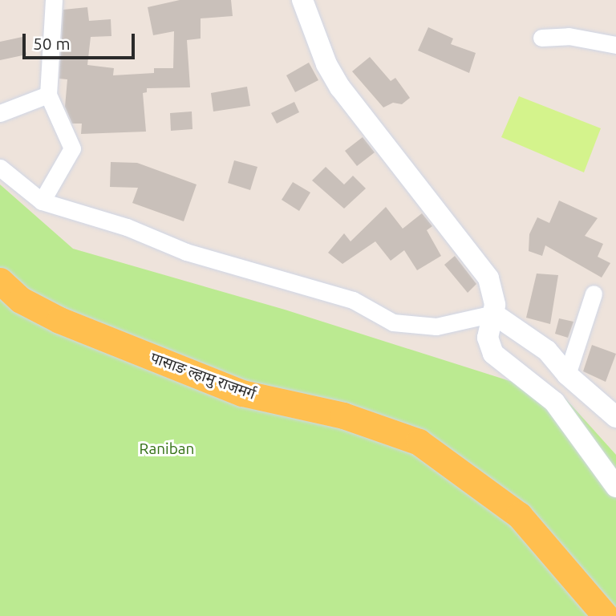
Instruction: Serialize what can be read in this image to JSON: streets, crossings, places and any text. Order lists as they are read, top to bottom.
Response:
{
  "streets": {
    "main road": ["पासाङ ल्हामु राजमर्ग"]
  },
  "parks": ["Raniban"],
  "scale_bar": "50 m"
}
